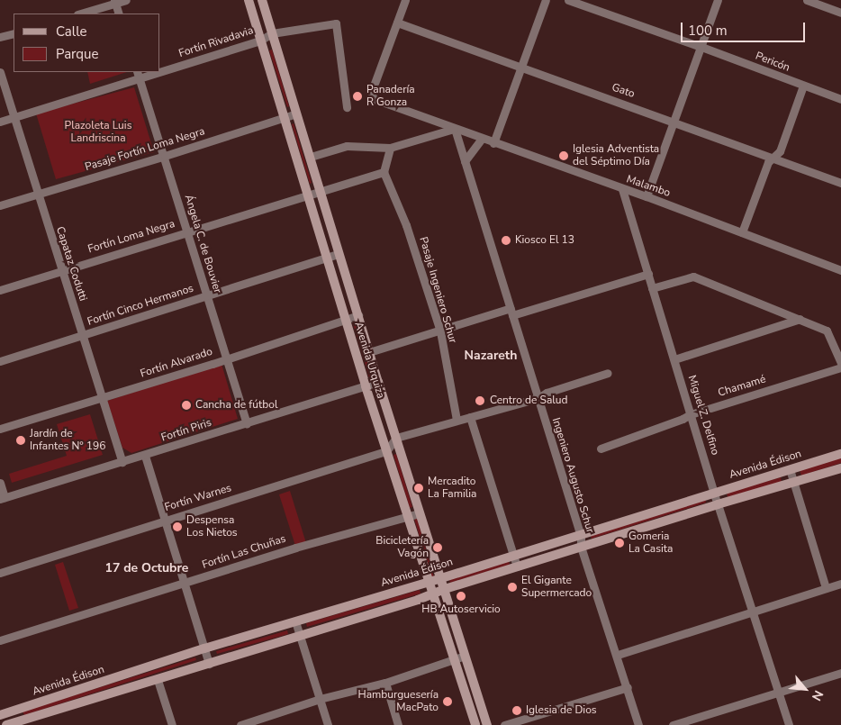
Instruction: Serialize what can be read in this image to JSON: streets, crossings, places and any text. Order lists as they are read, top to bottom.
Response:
{
  "streets": {
    "main road": ["Avenida Urquiza", "Avenida Édison"],
    "street": [
      "Fortín Rivadavia",
      "Pericón",
      "Gato",
      "Pasaje Fortín Loma Negra",
      "Malambo",
      "Fortín Loma Negra",
      "Ángela C. de Bouvier",
      "Capataz Codutti",
      "Pasaje Ingeniero Schur",
      "Fortín Cinco Hermanos",
      "Fortín Alvarado",
      "Chamamé",
      "Miguel Z. Delfino",
      "Fortín Piris",
      "Ingeniero Augusto Schur",
      "Fortín Warnes",
      "Fortín Las Chuñas"
    ]
  },
  "crossings": [
    ["Fortín Rivadavia", "Ángela C. de Bouvier"],
    ["Fortín Rivadavia", "Capataz Codutti"],
    ["Fortín Rivadavia", "Avenida Urquiza"],
    ["Gato", "Malambo"],
    ["Pasaje Fortín Loma Negra", "Ángela C. de Bouvier"],
    ["Pasaje Fortín Loma Negra", "Capataz Codutti"],
    ["Pasaje Fortín Loma Negra", "Avenida Urquiza"],
    ["Malambo", "Miguel Z. Delfino"],
    ["Malambo", "Ingeniero Augusto Schur"],
    ["Fortín Loma Negra", "Ángela C. de Bouvier"],
    ["Fortín Loma Negra", "Capataz Codutti"],
    ["Fortín Loma Negra", "Pasaje Ingeniero Schur"],
    ["Fortín Loma Negra", "Avenida Urquiza"],
    ["Ángela C. de Bouvier", "Fortín Cinco Hermanos"],
    ["Ángela C. de Bouvier", "Fortín Alvarado"],
    ["Ángela C. de Bouvier", "Fortín Piris"],
    ["Capataz Codutti", "Fortín Cinco Hermanos"],
    ["Capataz Codutti", "Fortín Alvarado"],
    ["Capataz Codutti", "Fortín Piris"],
    ["Fortín Cinco Hermanos", "Avenida Urquiza"],
    ["Avenida Urquiza", "Fortín Alvarado"],
    ["Avenida Urquiza", "Fortín Piris"],
    ["Avenida Urquiza", "Avenida Édison"],
    ["Avenida Urquiza", "Fortín Warnes"],
    ["Avenida Urquiza", "Fortín Las Chuñas"],
    ["Chamamé", "Miguel Z. Delfino"],
    ["Miguel Z. Delfino", "Avenida Édison"],
    ["Avenida Édison", "Ingeniero Augusto Schur"]
  ],
  "districts": ["Nazareth", "17 de Octubre"],
  "parks": ["Plazoleta Luis Landriscina"],
  "places": [
    "Panadería R Gonza",
    "Iglesia Adventista del Séptimo Día",
    "Kiosco El 13",
    "Centro de Salud",
    "Cancha de fútbol",
    "Jardín de Infantes N° 196",
    "Mercadito La Familia",
    "Despensa Los Nietos",
    "Gomeria La Casita",
    "Bicicletería Vagón",
    "El Gigante Supermercado",
    "HB Autoservicio",
    "Hamburguesería MacPato",
    "Iglesia de Dios"
  ],
  "legend": ["Calle", "Parque"],
  "scale_bar": "100 m",
  "north": "bottom right"
}
